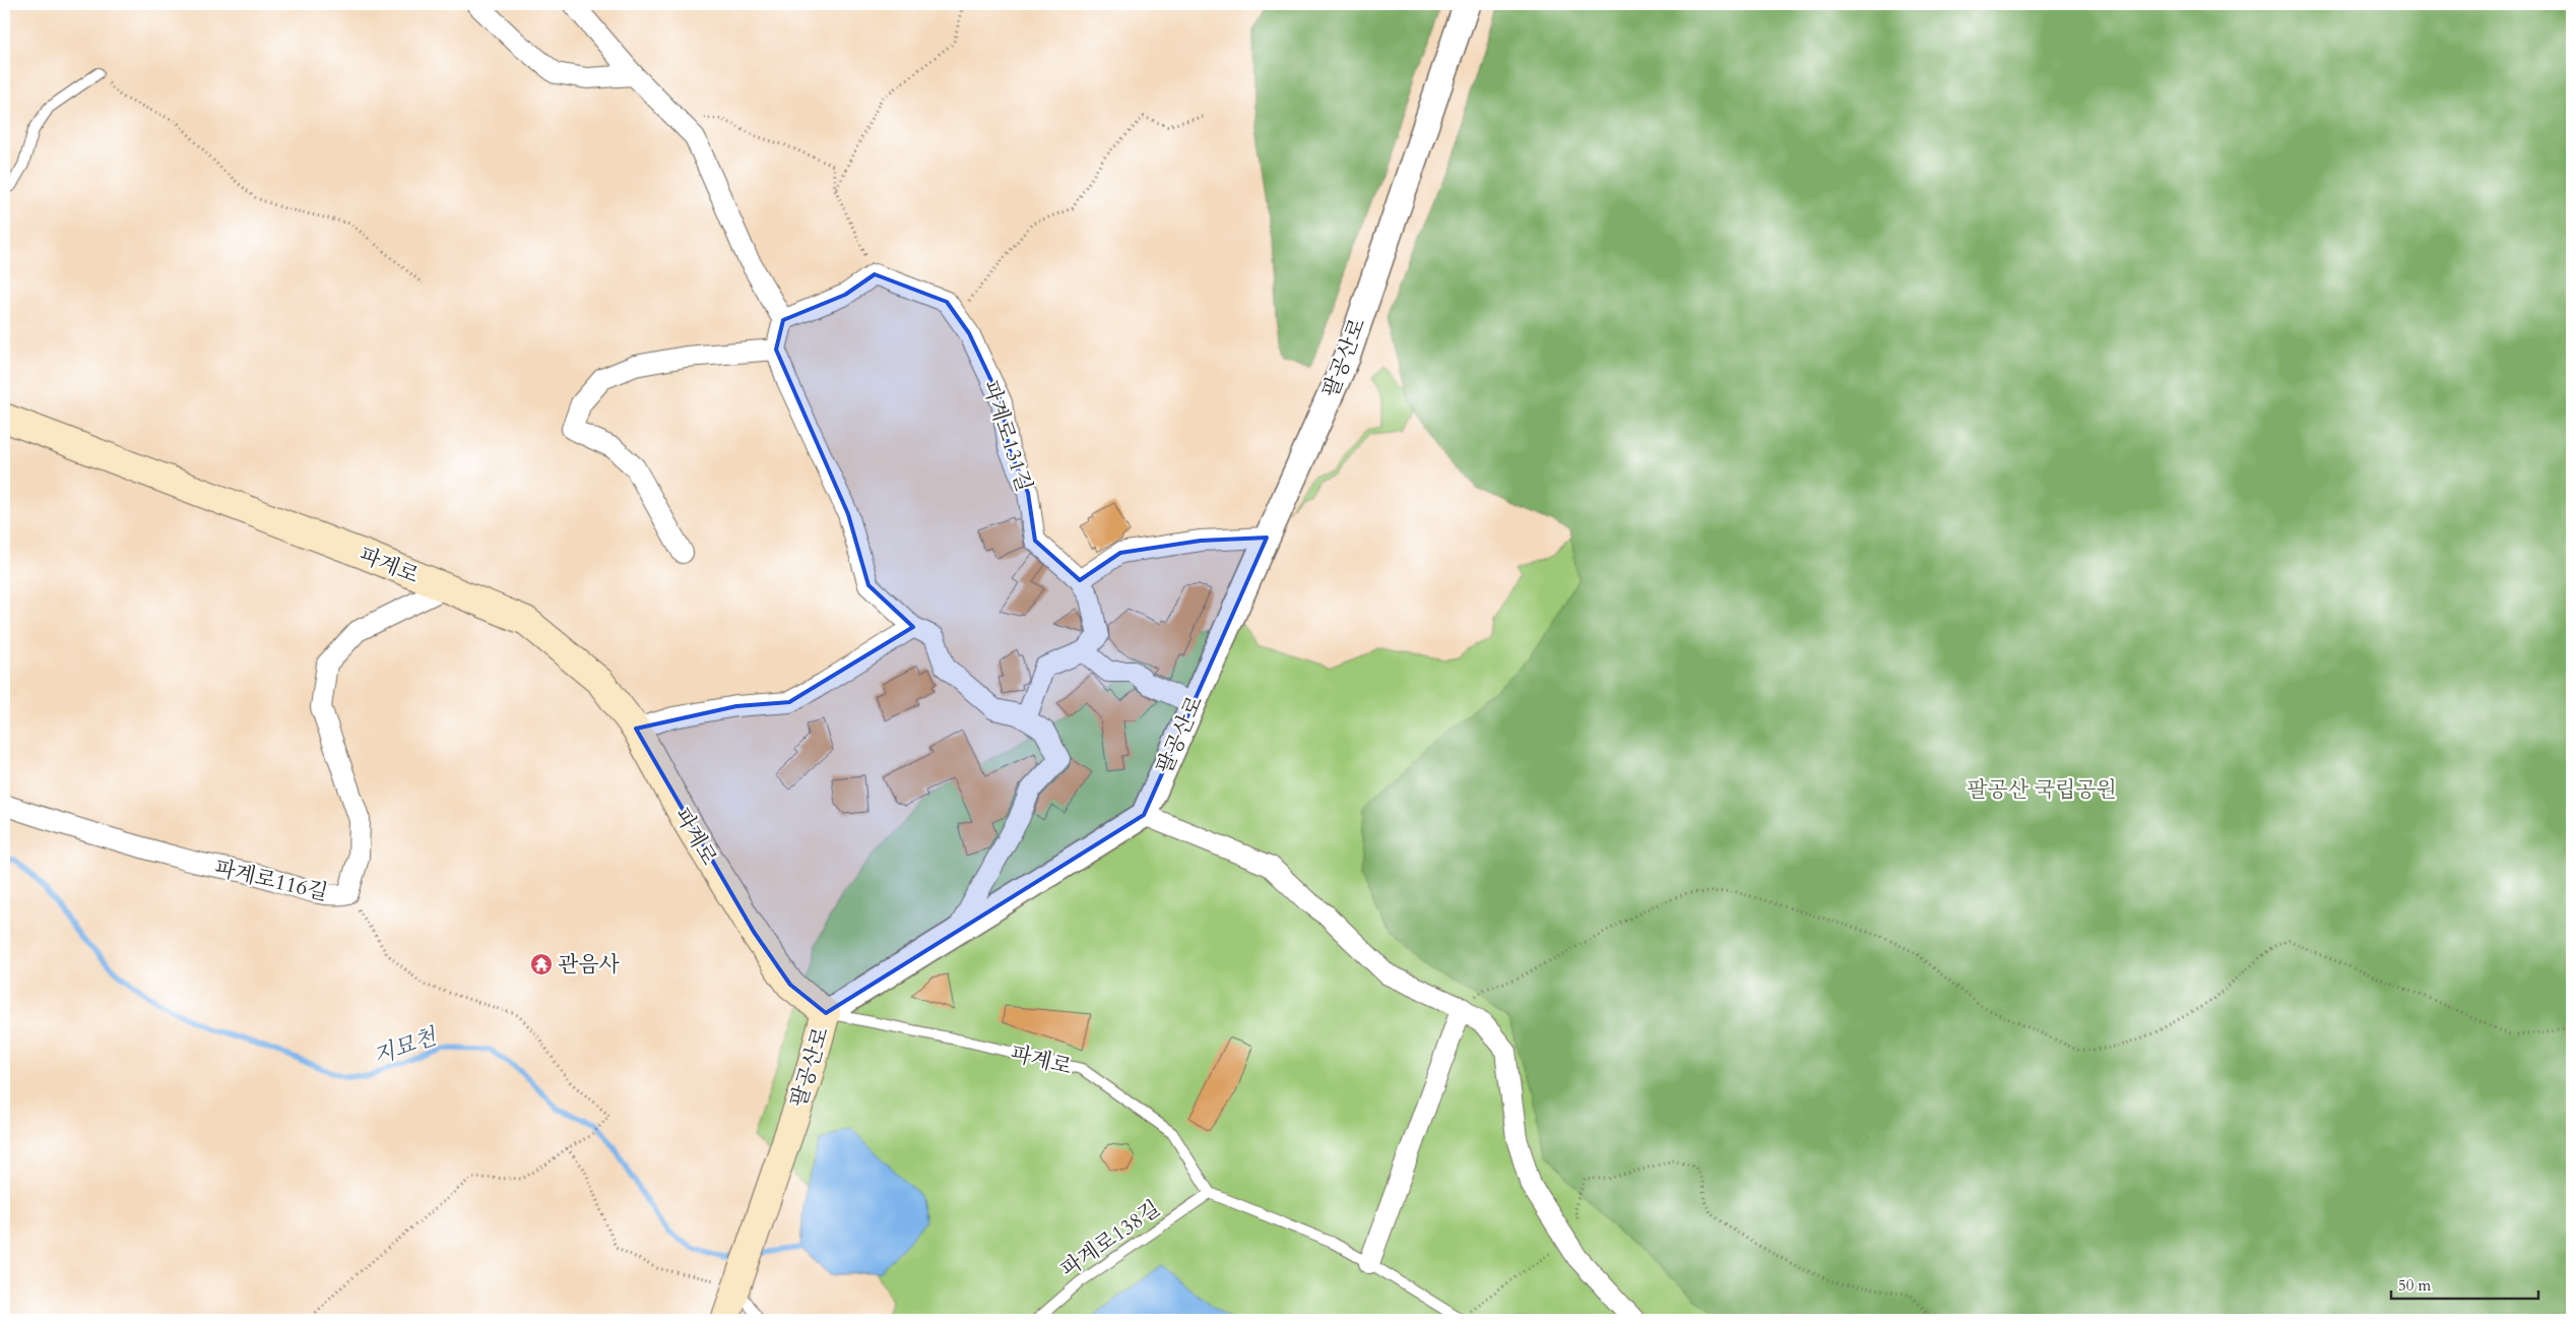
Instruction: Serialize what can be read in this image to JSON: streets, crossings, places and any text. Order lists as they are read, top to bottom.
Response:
{
  "streets": {
    "main road": ["팔공산로", "파계로"],
    "street": ["파계로131길", "파계로116길"],
    "lane": ["파계로138길"]
  },
  "crossings": [
    ["팔공산로", "파계로"],
    ["파계로", "파계로116길"],
    ["파계로", "파계로138길"]
  ],
  "water": ["지묘천"],
  "parks": ["팔공산 국립공원"],
  "places": {
    "temple": ["관음사"]
  },
  "scale_bar": "50 m"
}
